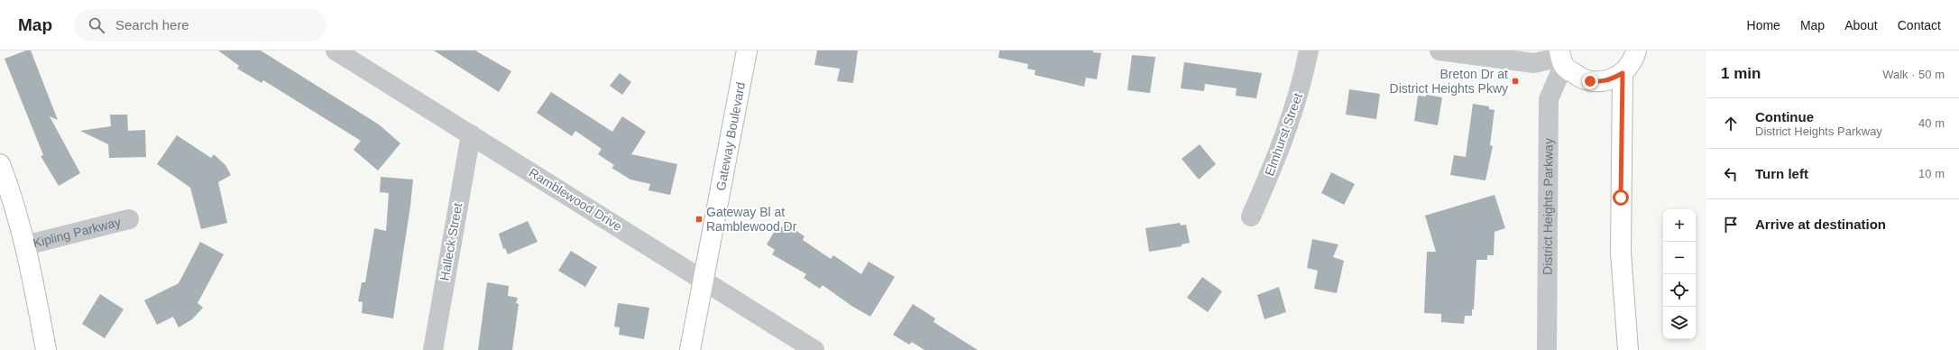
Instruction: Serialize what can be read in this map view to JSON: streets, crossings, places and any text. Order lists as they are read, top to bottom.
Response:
{
  "streets": {
    "street": [
      "Elmhurst Street",
      "Gateway Boulevard",
      "Ramblewood Drive",
      "District Heights Parkway",
      "Kipling Parkway",
      "Halleck Street"
    ]
  },
  "crossings": [
    ["Gateway Boulevard", "Ramblewood Drive"],
    ["Ramblewood Drive", "Halleck Street"]
  ],
  "places": {
    "transit": ["Breton Dr at District Heights Pkwy", "Gateway Bl at Ramblewood Dr"]
  },
  "page": {
    "header": "Map",
    "search": "Search here",
    "nav": [
      "Home",
      "Map",
      "About",
      "Contact"
    ],
    "heading": ["1 min", "Walk · 50 m"],
    "list": [
      ["Continue", "District Heights Parkway", "40 m"],
      ["Turn left", "10 m"],
      "Arrive at destination"
    ],
    "map_buttons": ["+", "−"]
  }
}
